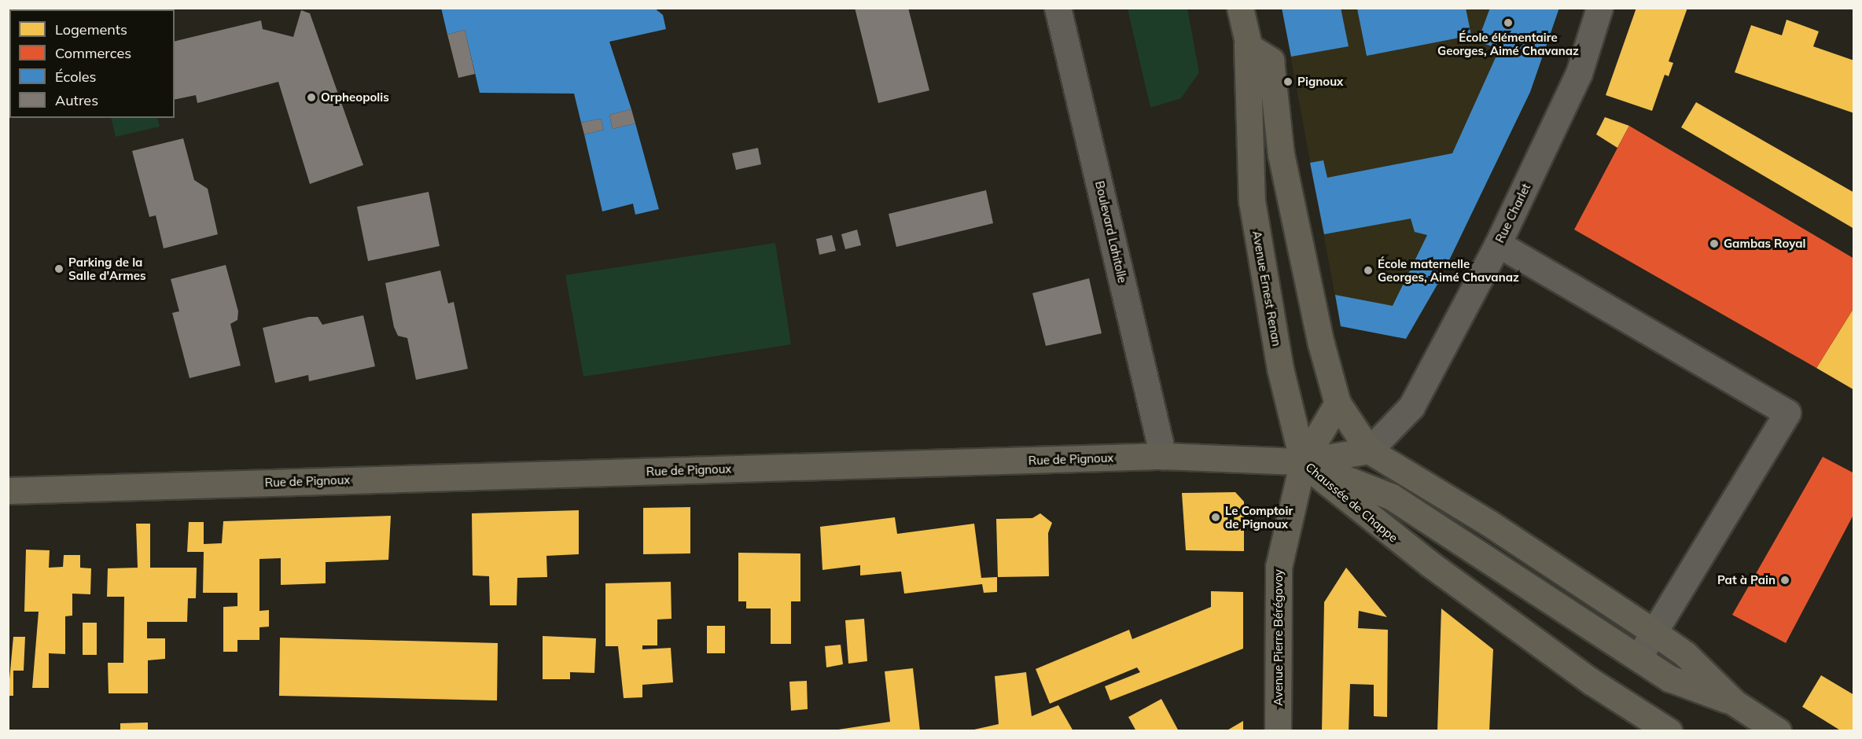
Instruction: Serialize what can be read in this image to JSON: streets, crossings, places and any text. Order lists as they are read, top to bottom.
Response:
{
  "streets": {
    "main road": [
      "Avenue Ernest Renan",
      "Rue de Pignoux",
      "Chaussée de Chappe",
      "Avenue Pierre Bérégovoy"
    ],
    "street": ["Rue Charlet", "Boulevard Lahitolle"]
  },
  "crossings": [
    ["Rue Charlet", "Rue de Pignoux"],
    ["Rue Charlet", "Chaussée de Chappe"],
    ["Boulevard Lahitolle", "Rue de Pignoux"],
    ["Avenue Ernest Renan", "Rue de Pignoux"],
    ["Avenue Ernest Renan", "Chaussée de Chappe"],
    ["Avenue Ernest Renan", "Avenue Pierre Bérégovoy"],
    ["Rue de Pignoux", "Chaussée de Chappe"],
    ["Rue de Pignoux", "Avenue Pierre Bérégovoy"],
    ["Chaussée de Chappe", "Avenue Pierre Bérégovoy"]
  ],
  "places": [
    "École élémentaire Georges, Aimé Chavanaz",
    "Pignoux",
    "Orpheopolis",
    "Gambas Royal",
    "Parking de la Salle d'Armes",
    "École maternelle Georges, Aimé Chavanaz",
    "Le Comptoir de Pignoux",
    "Pat à Pain"
  ],
  "legend": [
    "Logements",
    "Commerces",
    "Écoles",
    "Autres"
  ]
}
